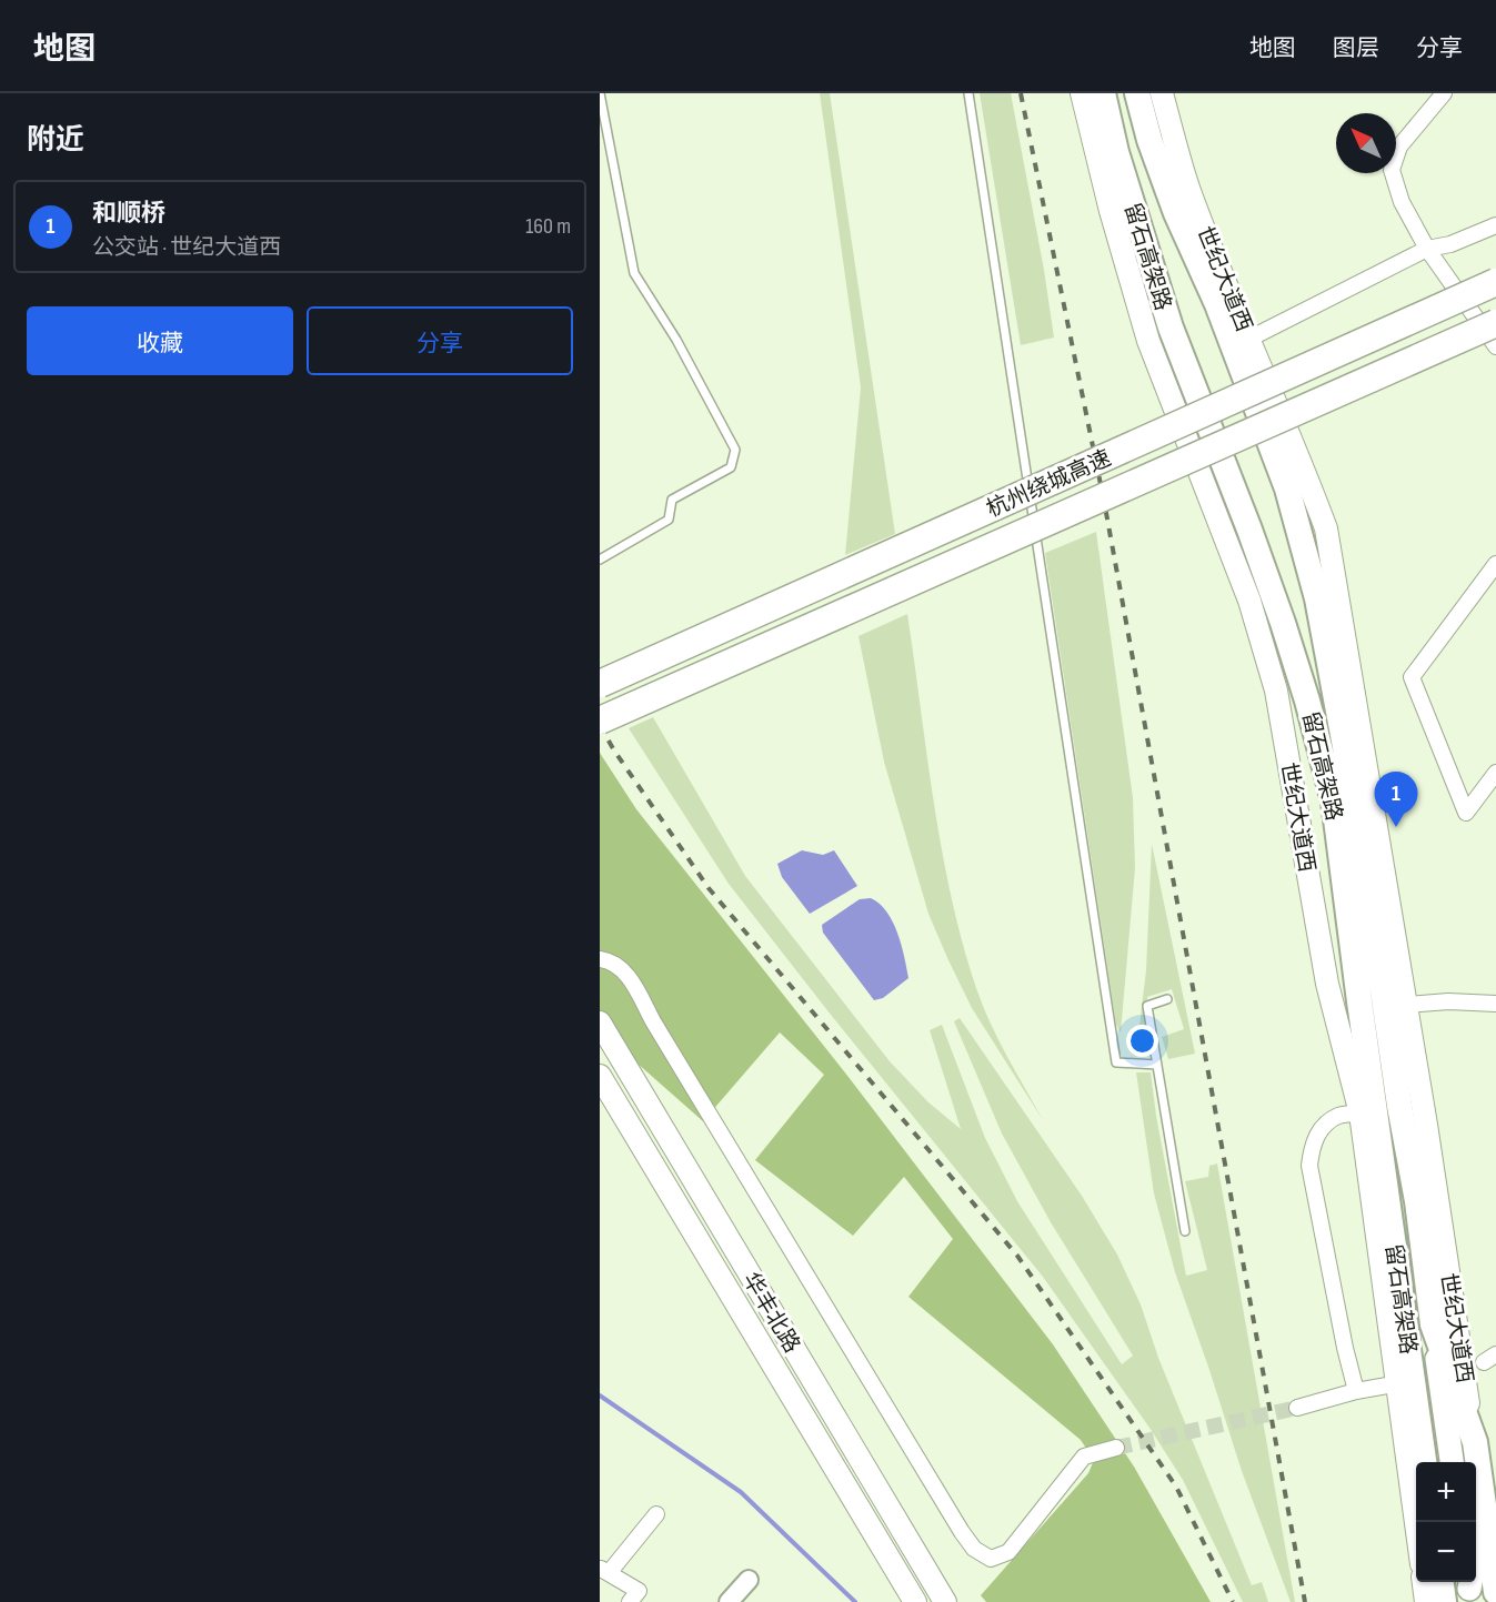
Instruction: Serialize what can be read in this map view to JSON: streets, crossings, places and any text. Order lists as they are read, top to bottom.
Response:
{
  "streets": {
    "highway": ["留石高架路", "杭州绕城高速"],
    "main road": ["世纪大道西", "华丰北路"]
  },
  "crossings": [
    ["留石高架路", "世纪大道西"]
  ],
  "north": "top left",
  "page": {
    "header": "地图",
    "nav": ["地图", "图层", "分享"],
    "heading": "附近",
    "list": [
      {
        "mark": "1",
        "name": "和顺桥",
        "note": "公交站 · 世纪大道西",
        "value": "160 m"
      }
    ],
    "buttons": ["收藏", "分享"],
    "pins": "1",
    "map_buttons": ["+", "−"]
  }
}
